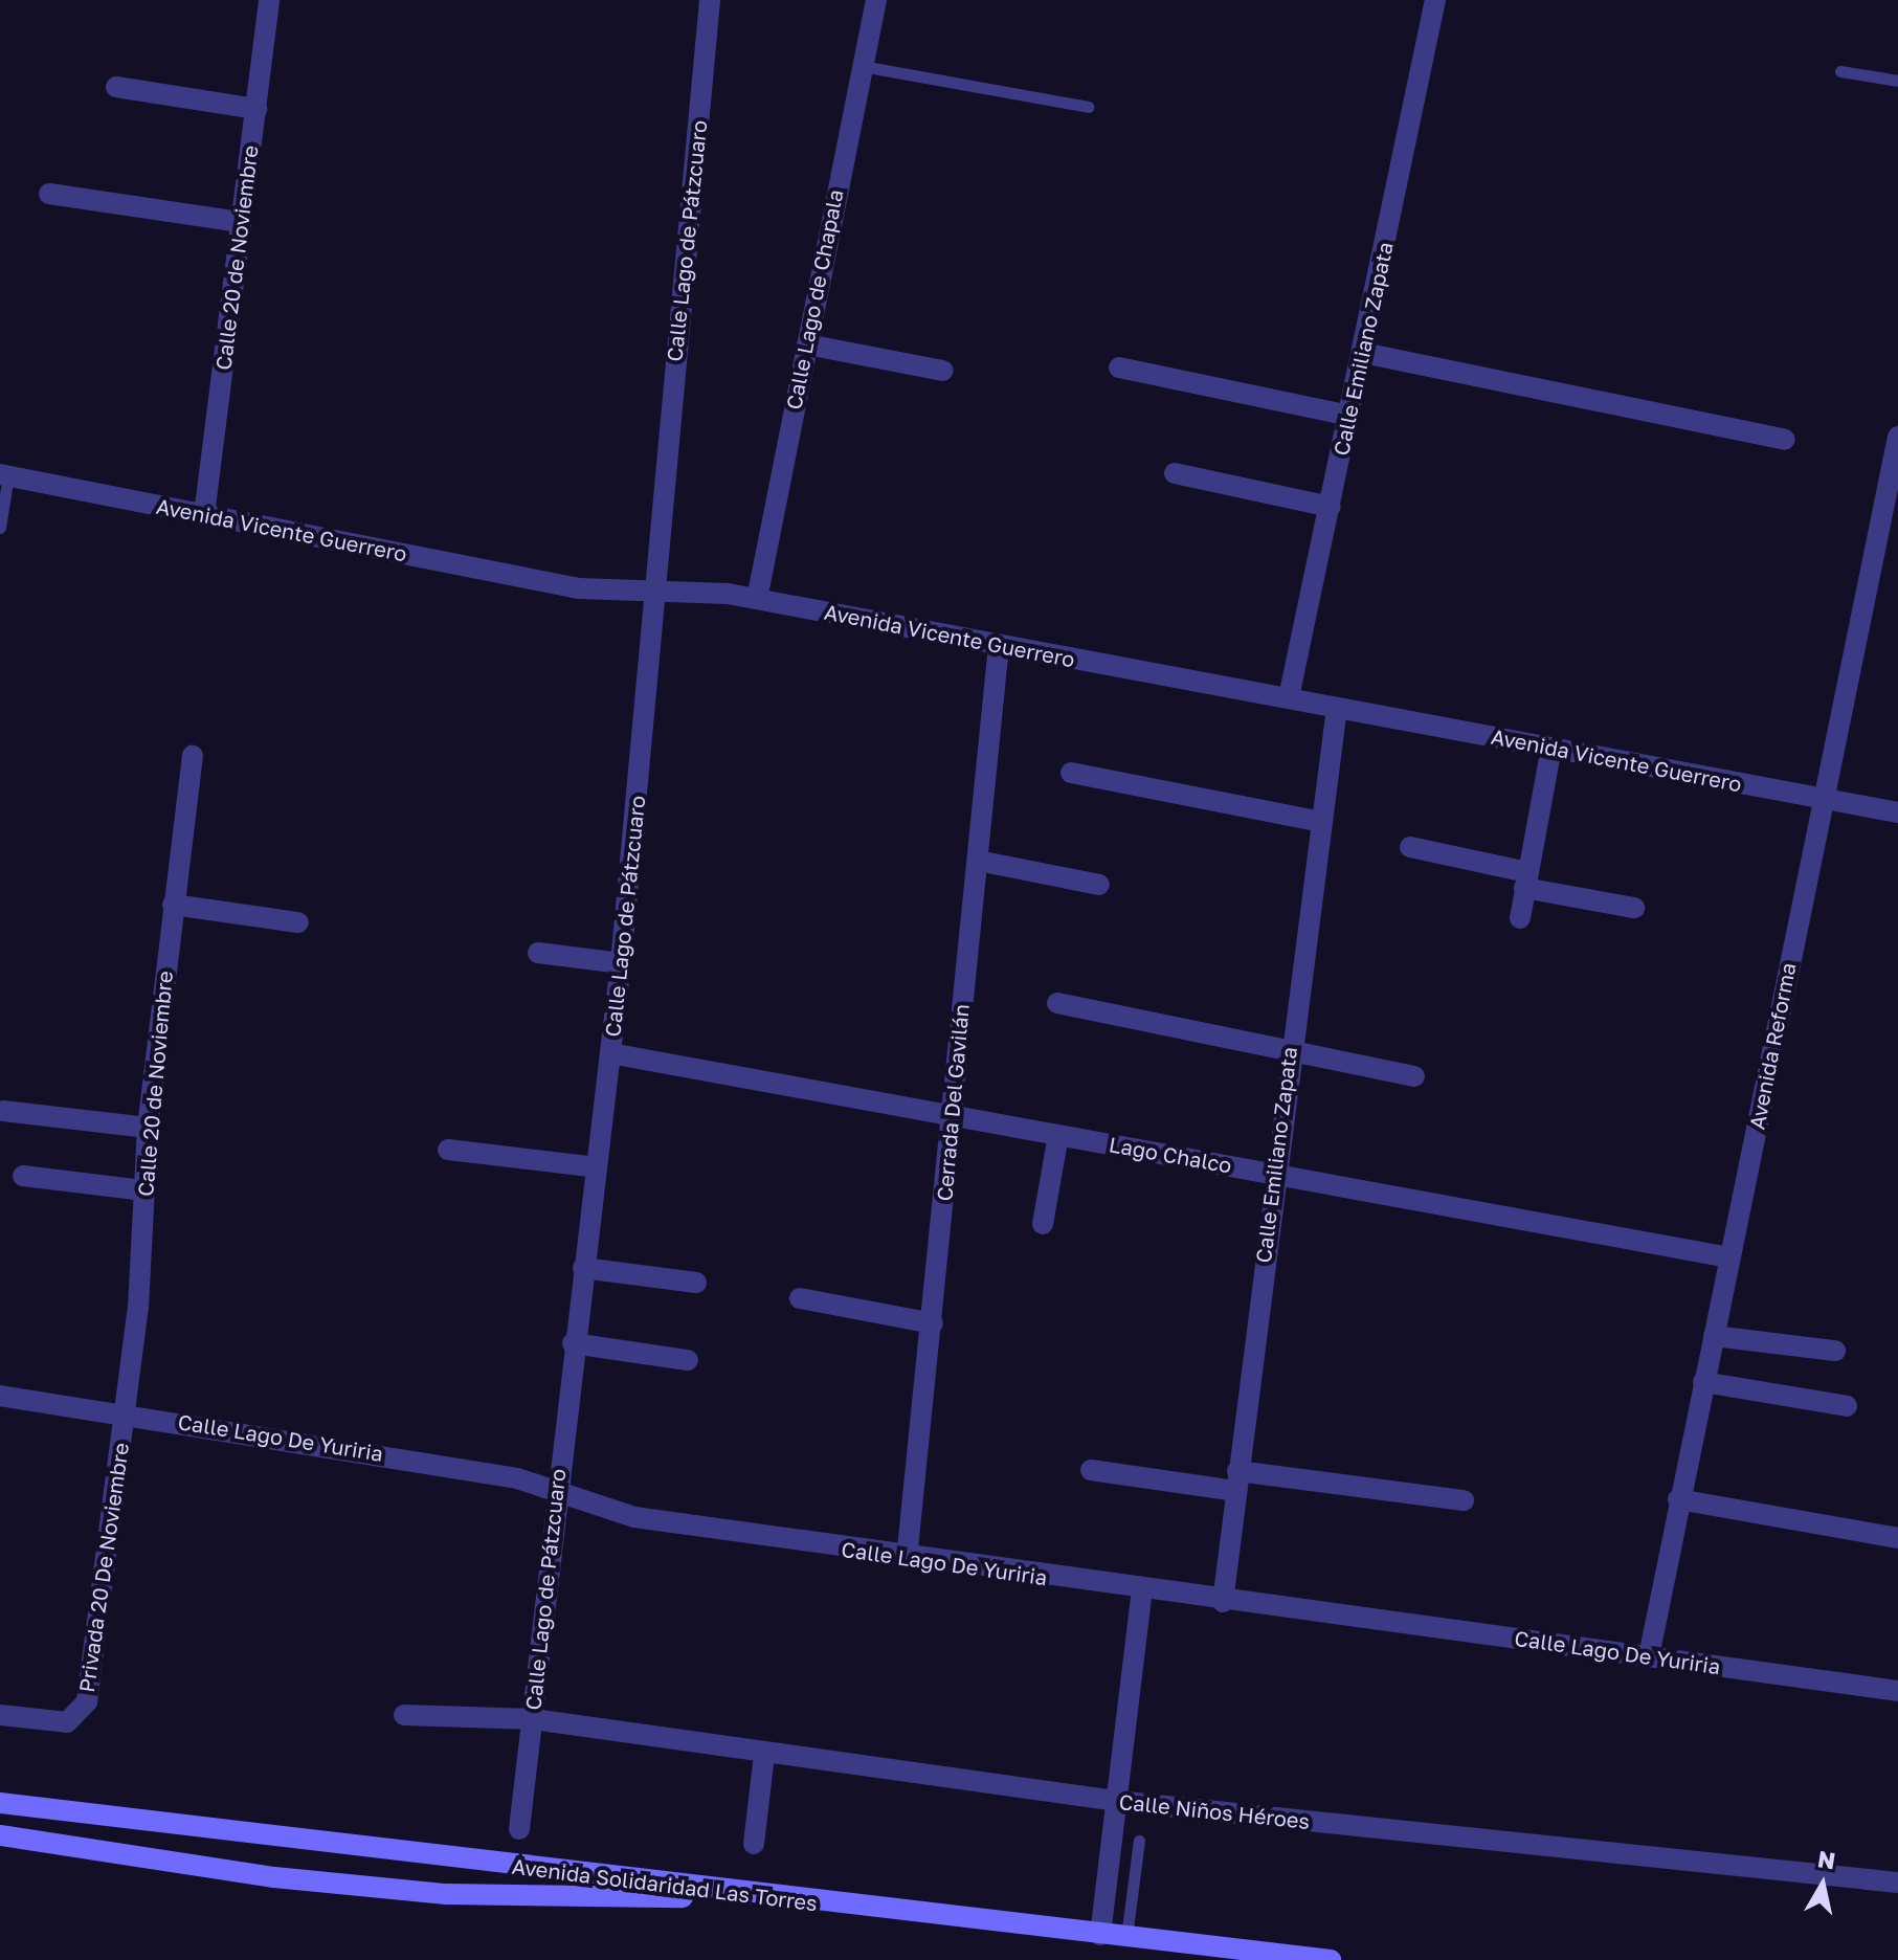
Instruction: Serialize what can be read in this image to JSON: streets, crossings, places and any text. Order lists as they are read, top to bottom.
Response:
{
  "streets": {
    "main road": ["Avenida Solidaridad Las Torres"],
    "street": [
      "Calle Lago de Pátzcuaro",
      "Calle 20 de Noviembre",
      "Calle Lago de Chapala",
      "Calle Emiliano Zapata",
      "Avenida Vicente Guerrero",
      "Avenida Reforma",
      "Cerrada Del Gavilán",
      "Lago Chalco",
      "Calle Lago De Yuriria",
      "Privada 20 De Noviembre",
      "Calle Niños Héroes"
    ]
  },
  "crossings": [
    ["Calle Lago de Pátzcuaro", "Avenida Vicente Guerrero"],
    ["Calle Lago de Pátzcuaro", "Lago Chalco"],
    ["Calle Lago de Pátzcuaro", "Calle Lago De Yuriria"],
    ["Calle Lago de Pátzcuaro", "Calle Niños Héroes"],
    ["Calle 20 de Noviembre", "Avenida Vicente Guerrero"],
    ["Calle 20 de Noviembre", "Calle Lago De Yuriria"],
    ["Calle 20 de Noviembre", "Privada 20 De Noviembre"],
    ["Calle Lago de Chapala", "Avenida Vicente Guerrero"],
    ["Calle Emiliano Zapata", "Avenida Vicente Guerrero"],
    ["Calle Emiliano Zapata", "Lago Chalco"],
    ["Calle Emiliano Zapata", "Calle Lago De Yuriria"],
    ["Avenida Vicente Guerrero", "Avenida Reforma"],
    ["Avenida Vicente Guerrero", "Cerrada Del Gavilán"],
    ["Avenida Reforma", "Lago Chalco"],
    ["Avenida Reforma", "Calle Lago De Yuriria"],
    ["Cerrada Del Gavilán", "Lago Chalco"],
    ["Cerrada Del Gavilán", "Calle Lago De Yuriria"],
    ["Calle Lago De Yuriria", "Privada 20 De Noviembre"]
  ],
  "north": "top"
}
